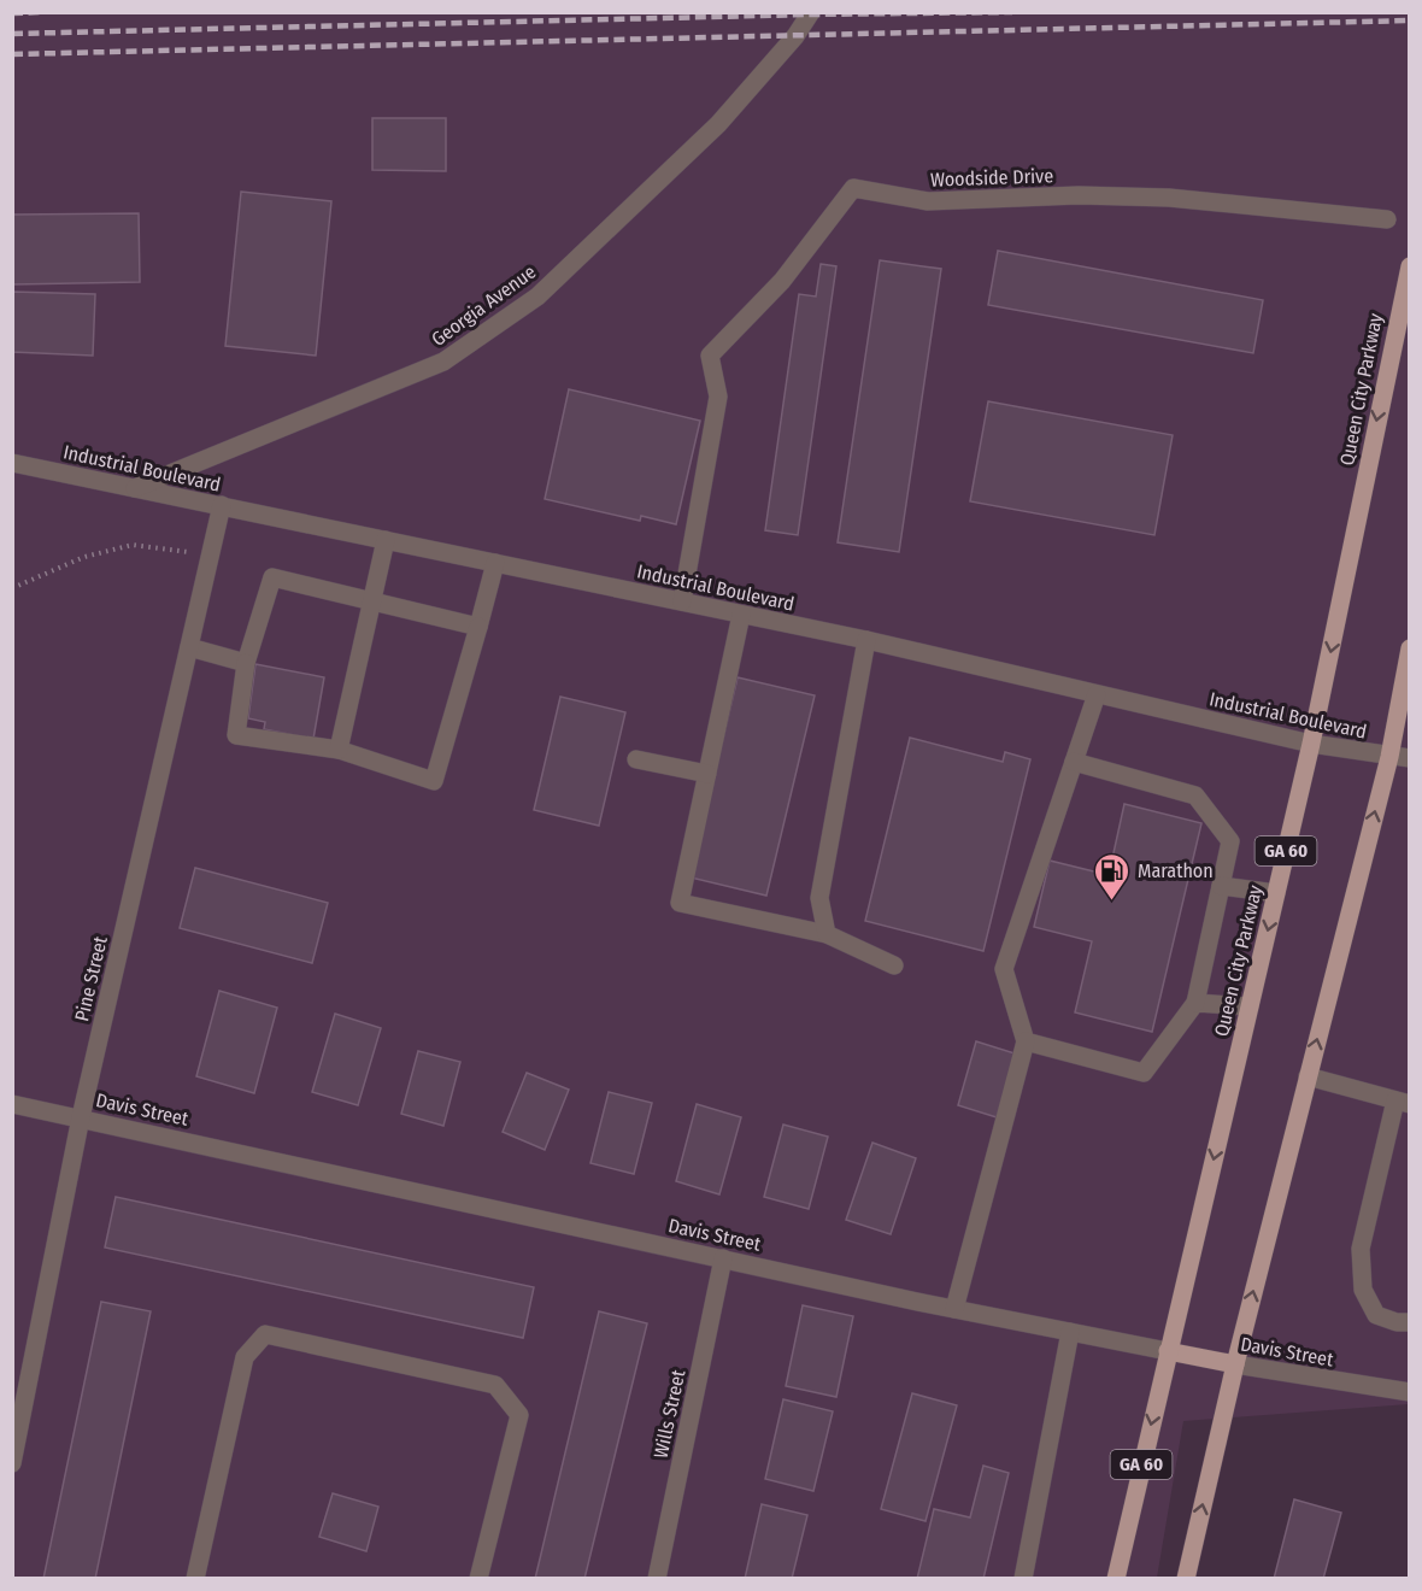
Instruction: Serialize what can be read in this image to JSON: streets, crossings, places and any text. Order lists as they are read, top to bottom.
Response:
{
  "streets": {
    "main road": ["Queen City Parkway", "GA 60", "Davis Street"],
    "street": [
      "Woodside Drive",
      "Georgia Avenue",
      "Industrial Boulevard",
      "Pine Street",
      "Wills Street"
    ]
  },
  "crossings": [
    ["Woodside Drive", "Industrial Boulevard"],
    ["Georgia Avenue", "Industrial Boulevard"],
    ["Queen City Parkway", "Industrial Boulevard"],
    ["Queen City Parkway", "Davis Street"],
    ["Industrial Boulevard", "Pine Street"],
    ["Pine Street", "Davis Street"],
    ["Davis Street", "Wills Street"]
  ],
  "places": {
    "fuel station": ["Marathon"]
  }
}
